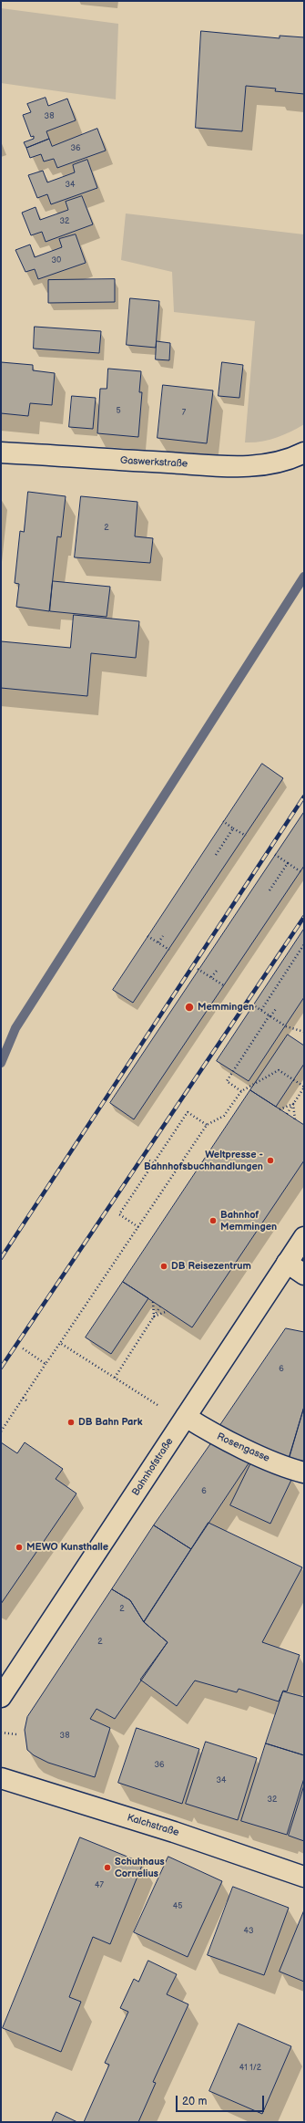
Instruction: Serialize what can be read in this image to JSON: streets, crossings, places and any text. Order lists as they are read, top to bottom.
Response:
{
  "streets": {
    "street": [
      "Gaswerkstraße",
      "Rosengasse",
      "Bahnhofstraße",
      "Kalchstraße"
    ]
  },
  "crossings": [
    ["Rosengasse", "Bahnhofstraße"]
  ],
  "places": [
    "Memmingen",
    "Weltpresse - Bahnhofsbuchhandlungen",
    "Bahnhof Memmingen",
    "DB Reisezentrum",
    "DB Bahn Park",
    "MEWO Kunsthalle",
    "Schuhhaus Cornelius"
  ],
  "house_numbers": [
    "38",
    "36",
    "34",
    "32",
    "30",
    "5",
    "7",
    "2",
    "6",
    "6",
    "2",
    "2",
    "38",
    "36",
    "34",
    "32",
    "47",
    "45",
    "43",
    "41 1/2"
  ],
  "scale_bar": "20 m"
}
